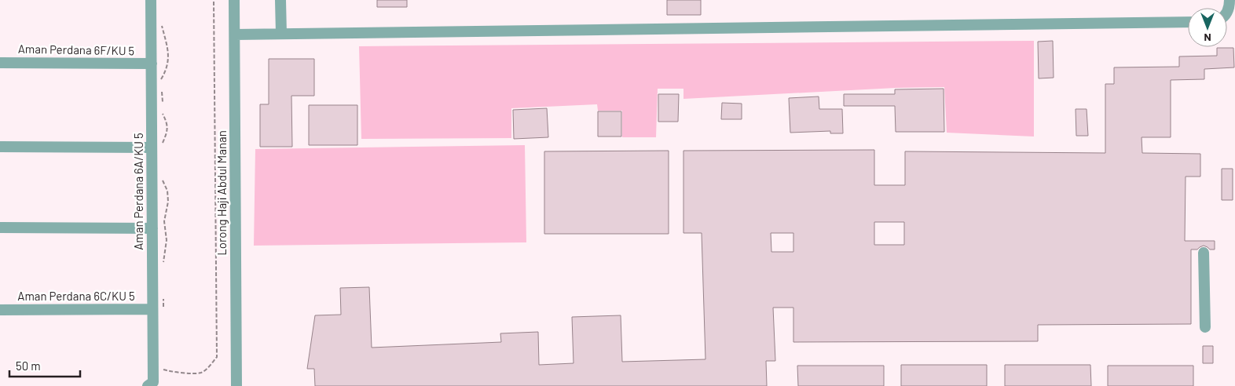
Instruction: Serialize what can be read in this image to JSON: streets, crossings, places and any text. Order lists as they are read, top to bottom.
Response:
{
  "streets": {
    "street": [
      "Aman Perdana 6F/KU 5",
      "Aman Perdana 6A/KU 5",
      "Lorong Haji Abdul Manan",
      "Aman Perdana 6C/KU 5"
    ]
  },
  "crossings": [
    ["Aman Perdana 6F/KU 5", "Aman Perdana 6A/KU 5"],
    ["Aman Perdana 6A/KU 5", "Aman Perdana 6C/KU 5"]
  ],
  "scale_bar": "50 m",
  "north": "bottom"
}
